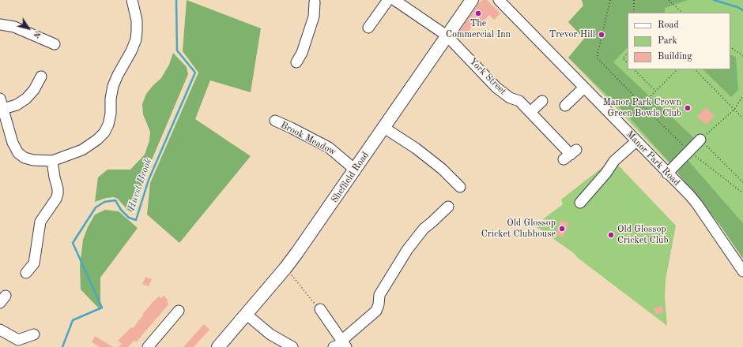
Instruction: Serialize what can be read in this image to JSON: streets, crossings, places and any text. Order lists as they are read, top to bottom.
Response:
{
  "streets": {
    "main road": ["Sheffield Road"],
    "street": ["York Street", "Brook Meadow", "Manor Park Road"]
  },
  "crossings": [
    ["York Street", "Sheffield Road"],
    ["Brook Meadow", "Sheffield Road"]
  ],
  "water": ["Hurst Brook"],
  "places": [
    "The Commercial Inn",
    "Trevor Hill",
    "Manor Park Crown Green Bowls Club",
    "Old Glossop Cricket Clubhouse",
    "Old Glossop Cricket Club"
  ],
  "legend": ["Road", "Park", "Building"],
  "north": "bottom right"
}
